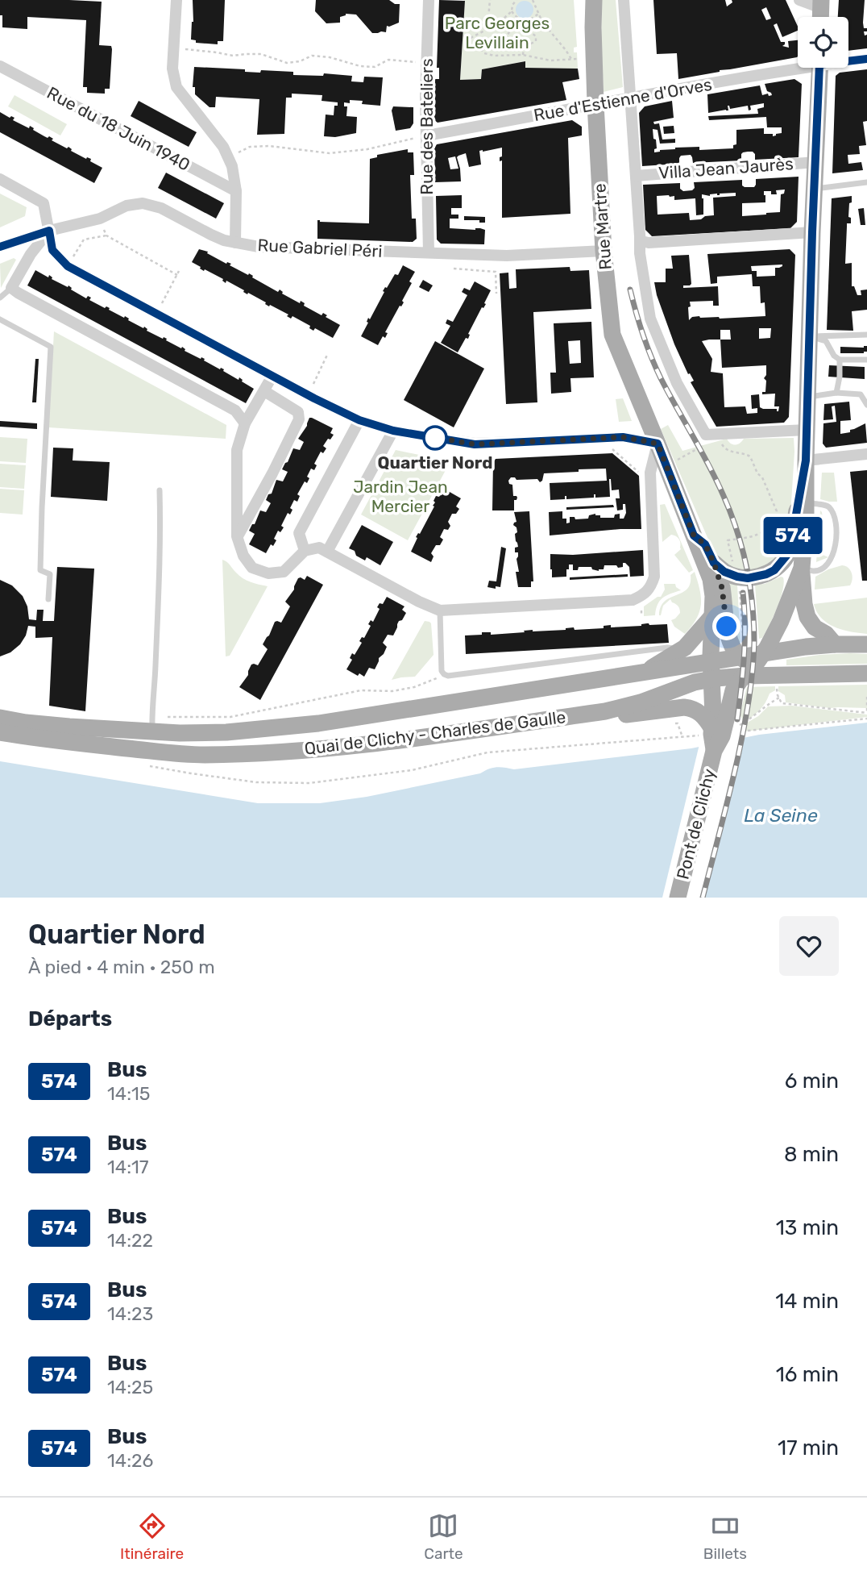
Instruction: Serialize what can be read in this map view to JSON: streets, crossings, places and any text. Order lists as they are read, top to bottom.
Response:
{
  "streets": {
    "main road": ["Rue Martre", "Quai de Clichy - Charles de Gaulle", "Pont de Clichy"],
    "street": [
      "Rue d'Estienne d'Orves",
      "Rue des Bateliers",
      "Rue du 18 Juin 1940",
      "Villa Jean Jaurès",
      "Rue Gabriel Péri"
    ]
  },
  "crossings": [
    ["Rue d'Estienne d'Orves", "Rue des Bateliers"],
    ["Rue d'Estienne d'Orves", "Rue Martre"],
    ["Rue des Bateliers", "Rue Gabriel Péri"],
    ["Rue Martre", "Rue Gabriel Péri"],
    ["Rue Martre", "Quai de Clichy - Charles de Gaulle"],
    ["Rue Martre", "Pont de Clichy"],
    ["Quai de Clichy - Charles de Gaulle", "Pont de Clichy"]
  ],
  "water": ["La Seine"],
  "parks": ["Parc Georges Levillain", "Jardin Jean Mercier"],
  "places": ["Quartier Nord"],
  "lines": ["bus line 574"],
  "page": {
    "on_map": "574",
    "heading": [
      ["Quartier Nord", "À pied · 4 min · 250 m"],
      "Départs"
    ],
    "list": [
      {
        "mark": "574",
        "name": "Bus",
        "note": "14:15",
        "value": "6 min"
      },
      {
        "mark": "574",
        "name": "Bus",
        "note": "14:17",
        "value": "8 min"
      },
      {
        "mark": "574",
        "name": "Bus",
        "note": "14:22",
        "value": "13 min"
      },
      {
        "mark": "574",
        "name": "Bus",
        "note": "14:23",
        "value": "14 min"
      },
      {
        "mark": "574",
        "name": "Bus",
        "note": "14:25",
        "value": "16 min"
      },
      {
        "mark": "574",
        "name": "Bus",
        "note": "14:26",
        "value": "17 min"
      }
    ],
    "tabs": ["Itinéraire", "Carte", "Billets"]
  }
}
